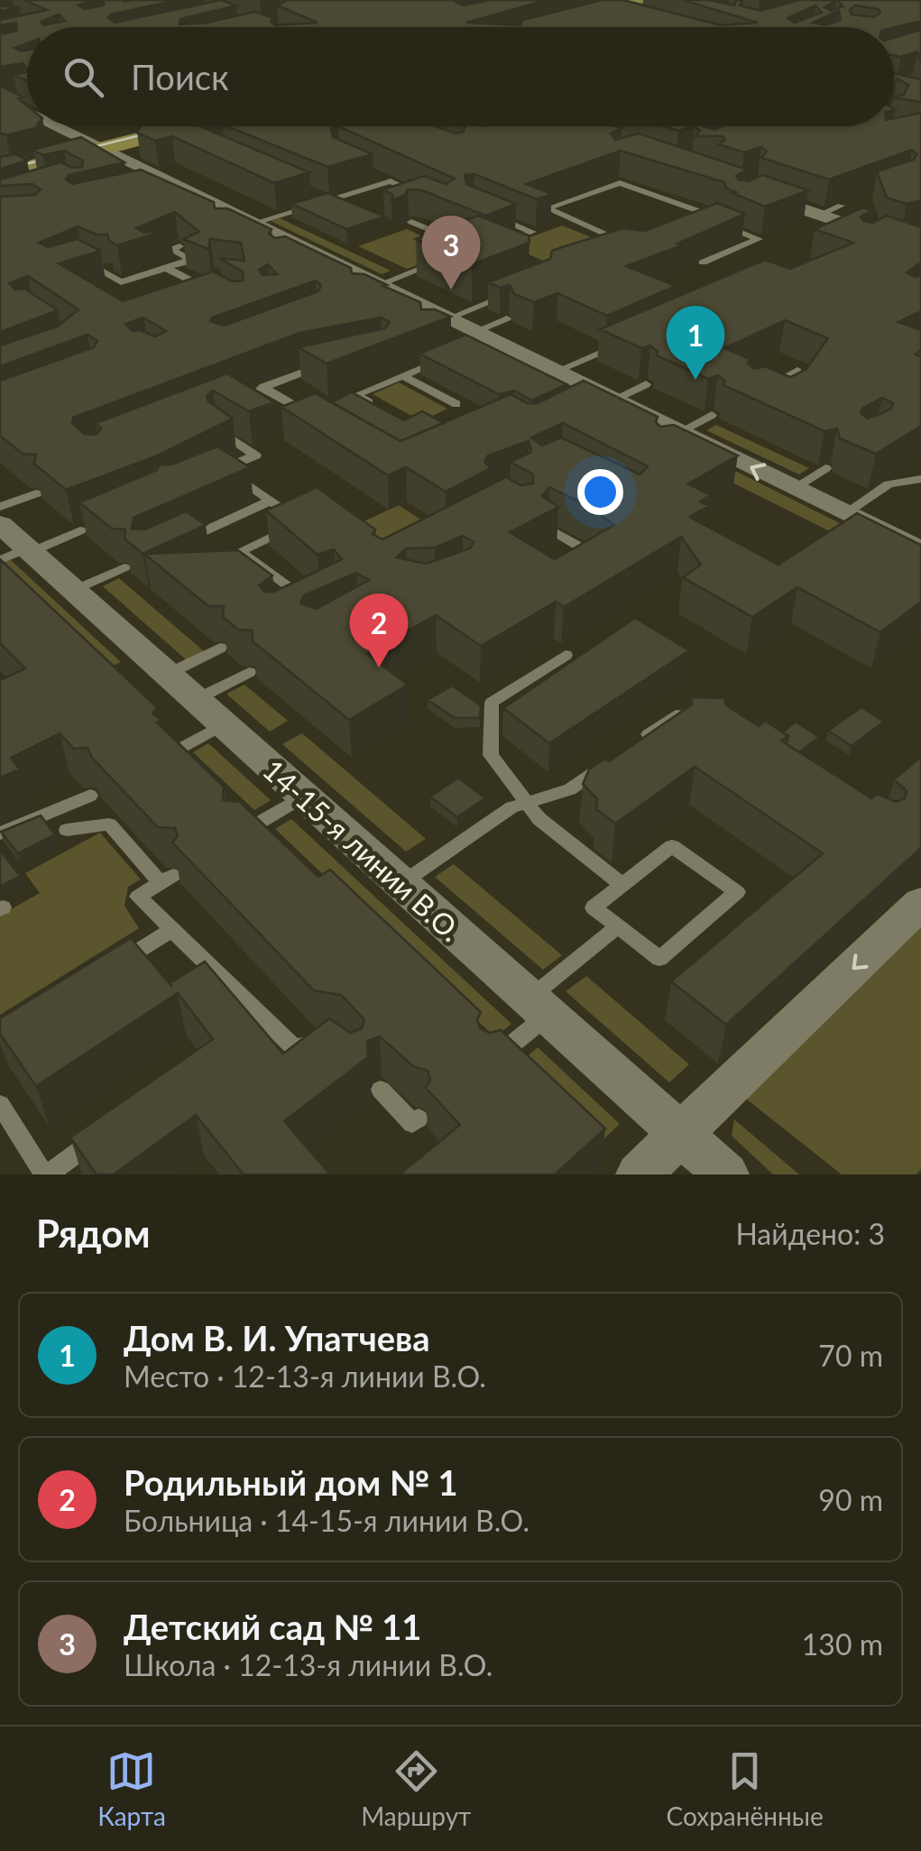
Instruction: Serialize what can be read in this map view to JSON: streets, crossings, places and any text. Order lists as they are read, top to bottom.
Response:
{
  "streets": {
    "street": ["14-15-я линии В.О."]
  },
  "page": {
    "search": "Поиск",
    "pins": ["3", "1", "2"],
    "heading": ["Рядом", "Найдено: 3"],
    "list": [
      {
        "mark": "1",
        "name": "Дом В. И. Упатчева",
        "note": "Место · 12-13-я линии В.О.",
        "value": "70 m"
      },
      {
        "mark": "2",
        "name": "Родильный дом № 1",
        "note": "Больница · 14-15-я линии В.О.",
        "value": "90 m"
      },
      {
        "mark": "3",
        "name": "Детский сад № 11",
        "note": "Школа · 12-13-я линии В.О.",
        "value": "130 m"
      }
    ],
    "nav": ["Карта", "Маршрут", "Сохранённые"]
  }
}
